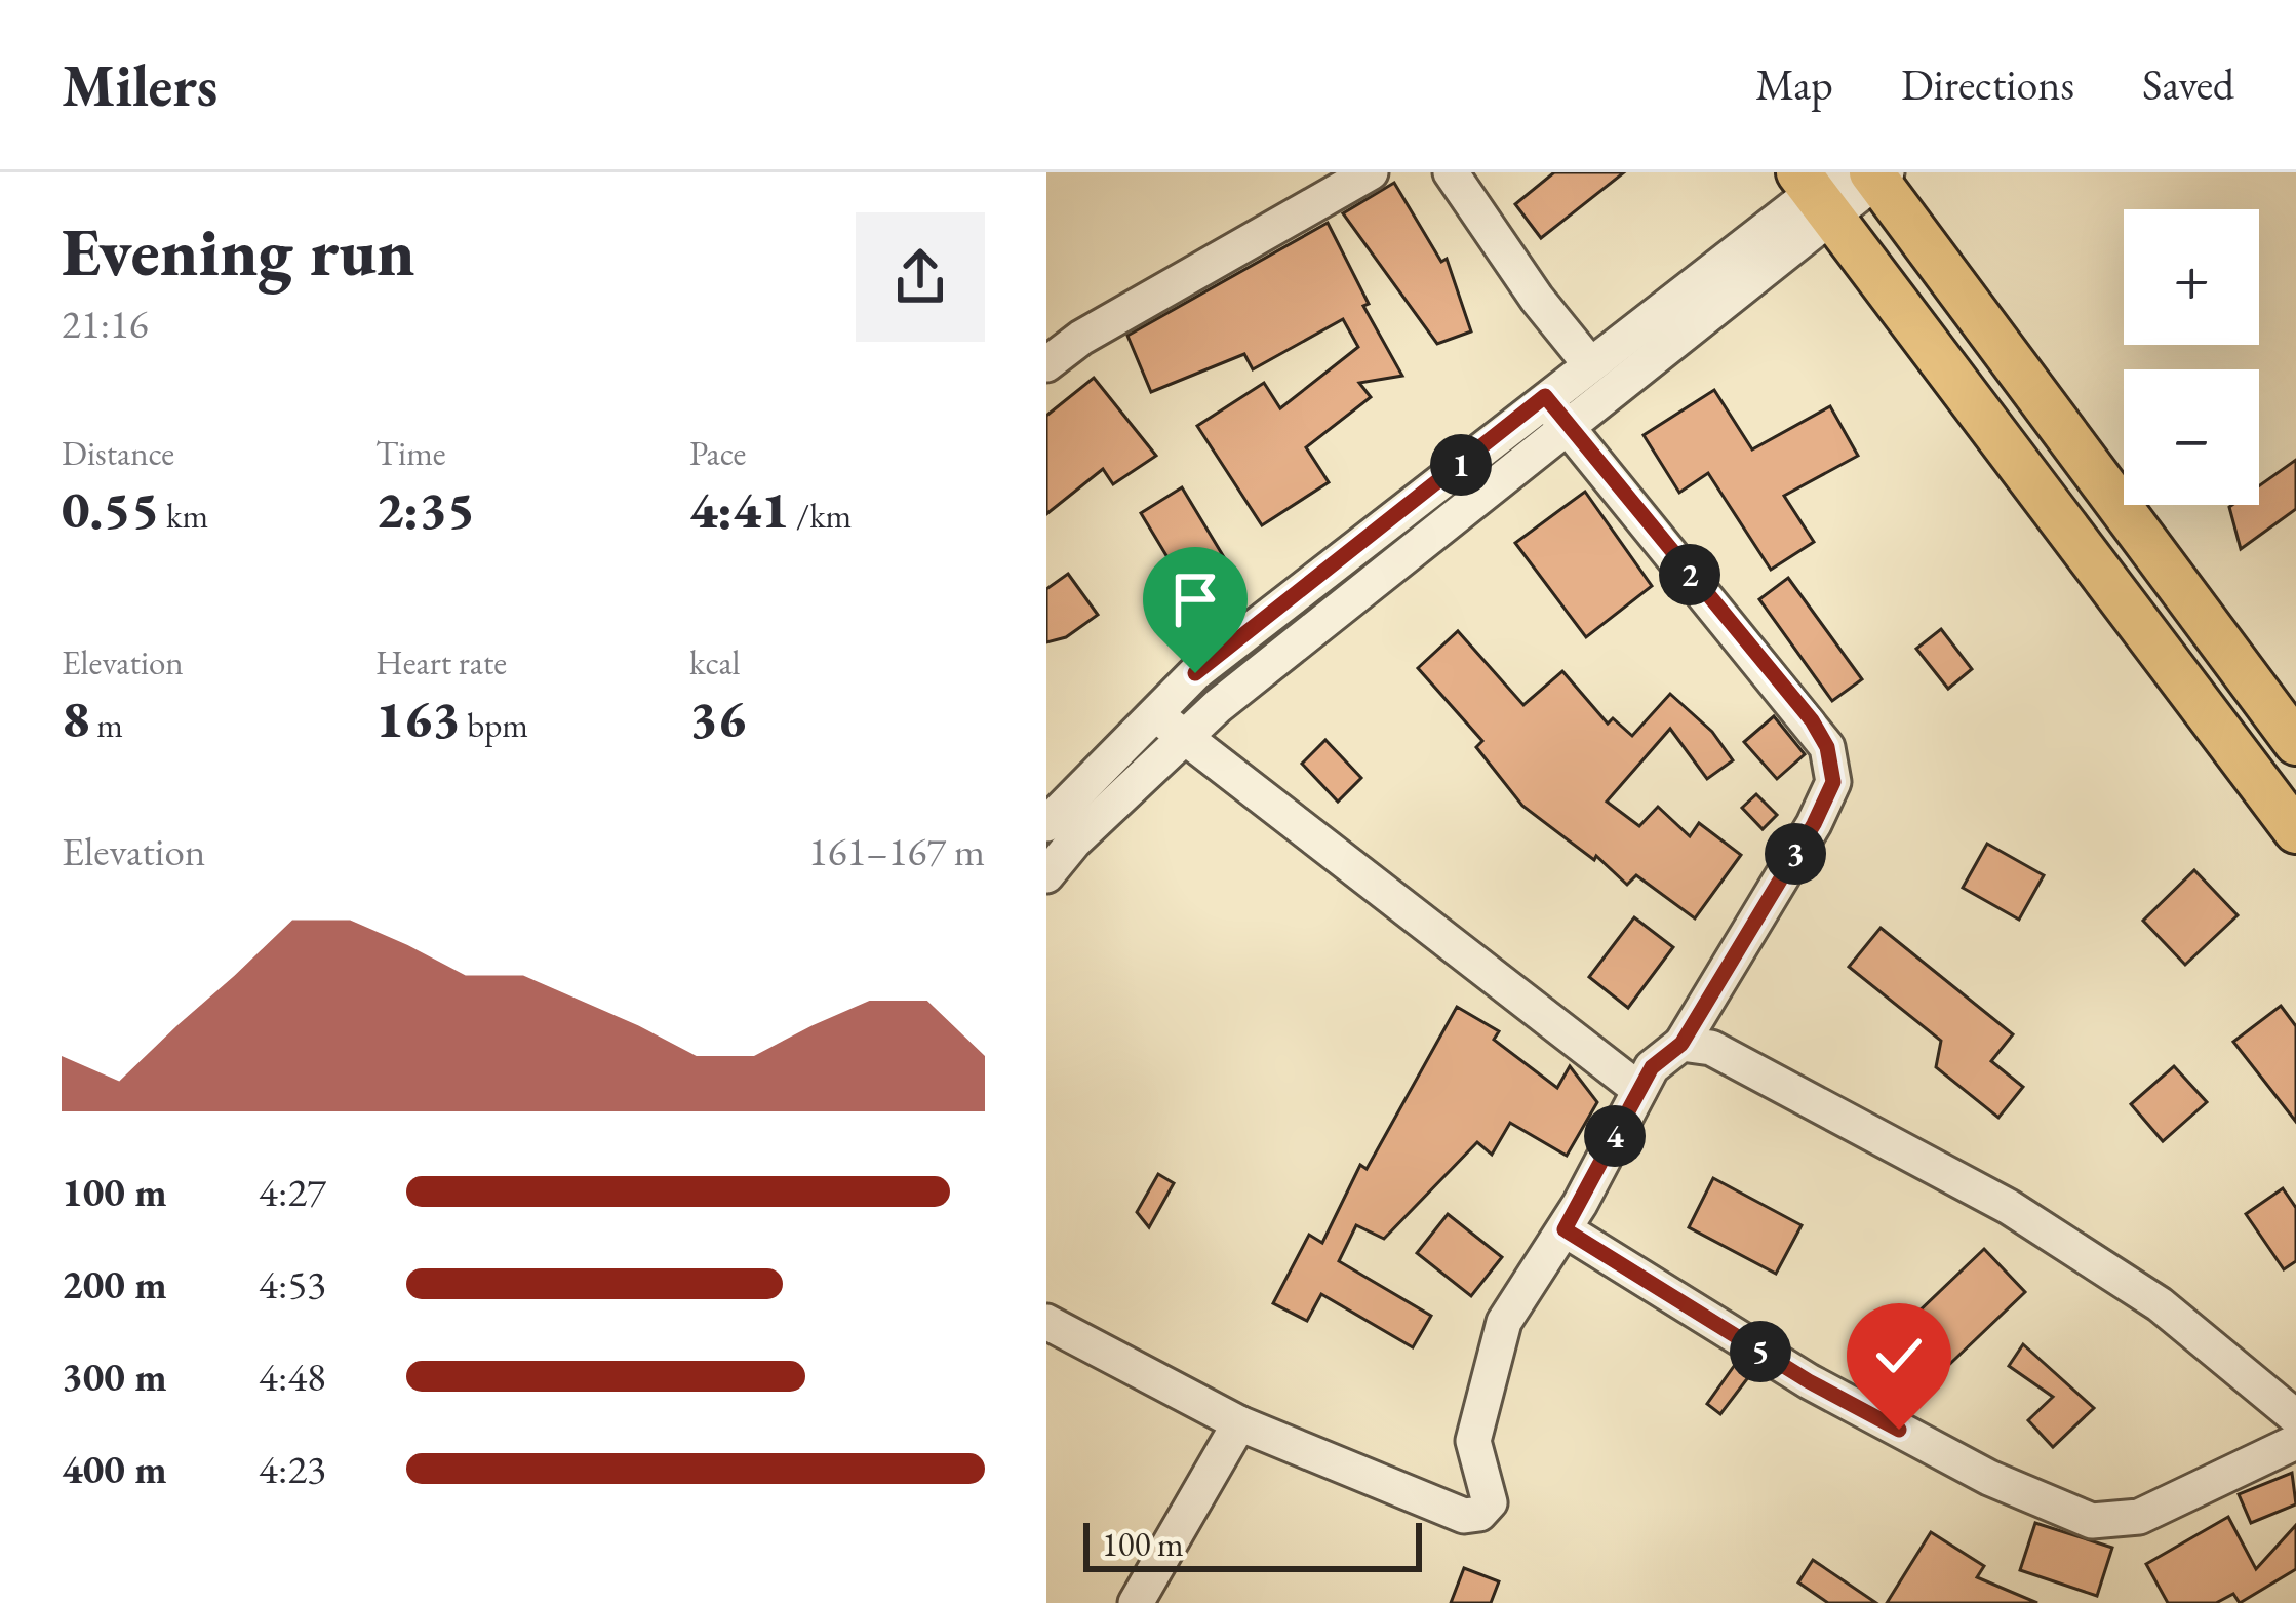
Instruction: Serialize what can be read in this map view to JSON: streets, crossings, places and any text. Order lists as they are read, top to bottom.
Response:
{
  "scale_bar": "100 m",
  "page": {
    "header": "Milers",
    "nav": ["Map", "Directions", "Saved"],
    "heading": ["Evening run", "21:16"],
    "map_buttons": ["+", "−"],
    "stats": [
      ["Distance", "0.55 km"],
      ["Time", "2:35"],
      ["Pace", "4:41 /km"],
      ["Elevation", "8 m"],
      ["Heart rate", "163 bpm"],
      ["kcal", "36"]
    ],
    "pins": [
      "1",
      "2",
      "3",
      "4",
      "5"
    ],
    "chart": ["Elevation", "161–167 m"],
    "list": [
      {
        "name": "100 m",
        "note": "4:27"
      },
      {
        "name": "200 m",
        "note": "4:53"
      },
      {
        "name": "300 m",
        "note": "4:48"
      },
      {
        "name": "400 m",
        "note": "4:23"
      }
    ],
    "scale": "100 m"
  }
}
